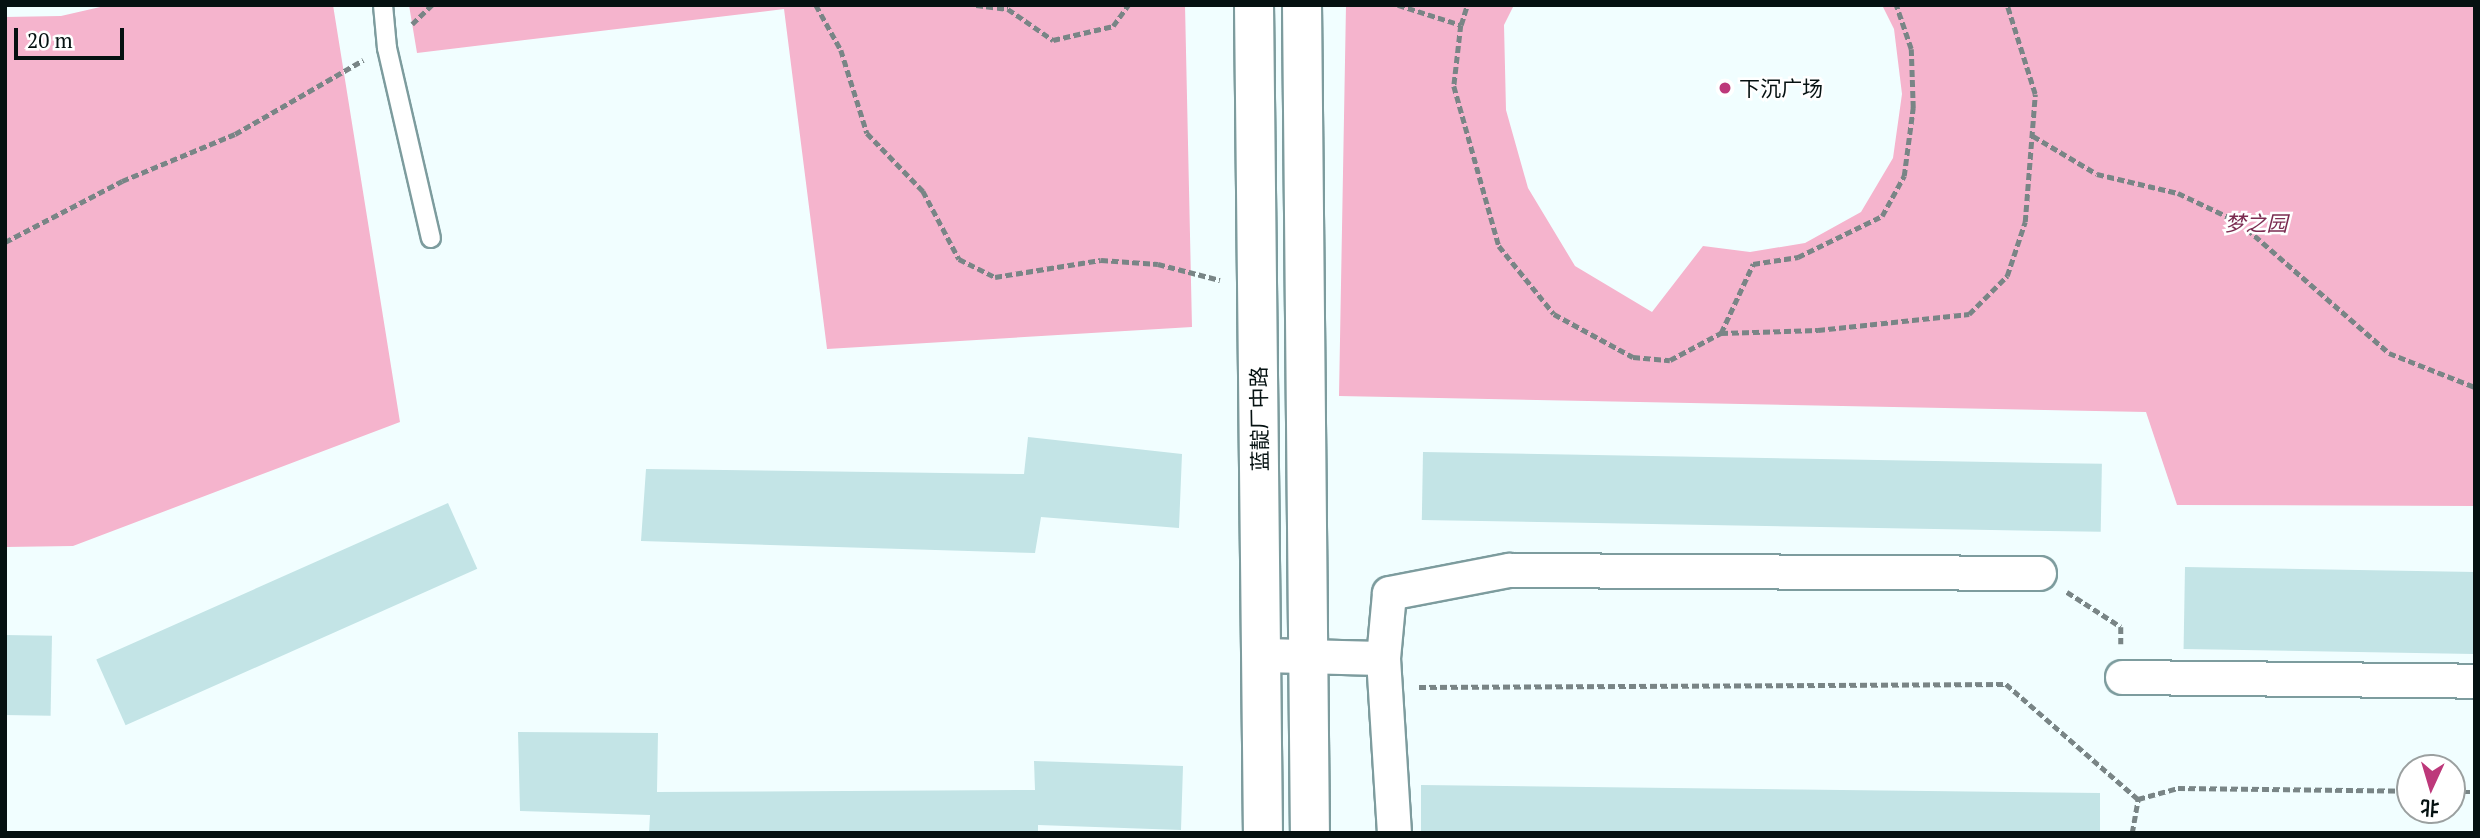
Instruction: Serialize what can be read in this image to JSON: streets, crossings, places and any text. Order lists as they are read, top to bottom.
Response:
{
  "streets": {
    "street": ["蓝靛厂中路"]
  },
  "parks": ["梦之园"],
  "places": ["下沉广场"],
  "scale_bar": "20 m",
  "north": "bottom"
}
